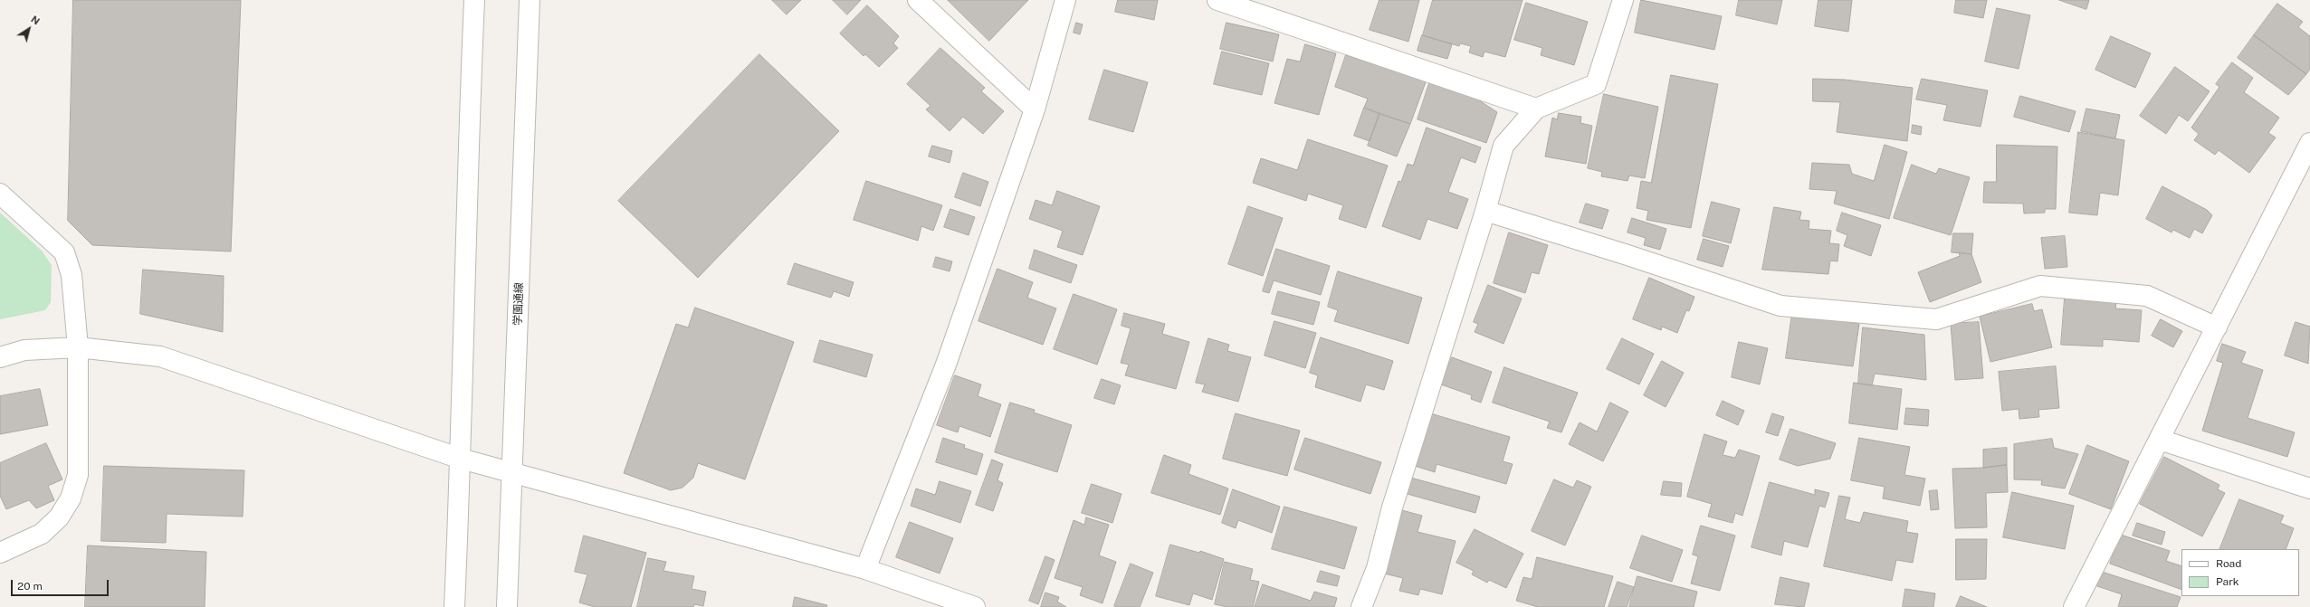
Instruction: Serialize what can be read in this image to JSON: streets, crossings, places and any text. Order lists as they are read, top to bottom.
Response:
{
  "streets": {
    "street": ["学園通線"]
  },
  "legend": ["Road", "Park"],
  "scale_bar": "20 m",
  "north": "top right"
}
